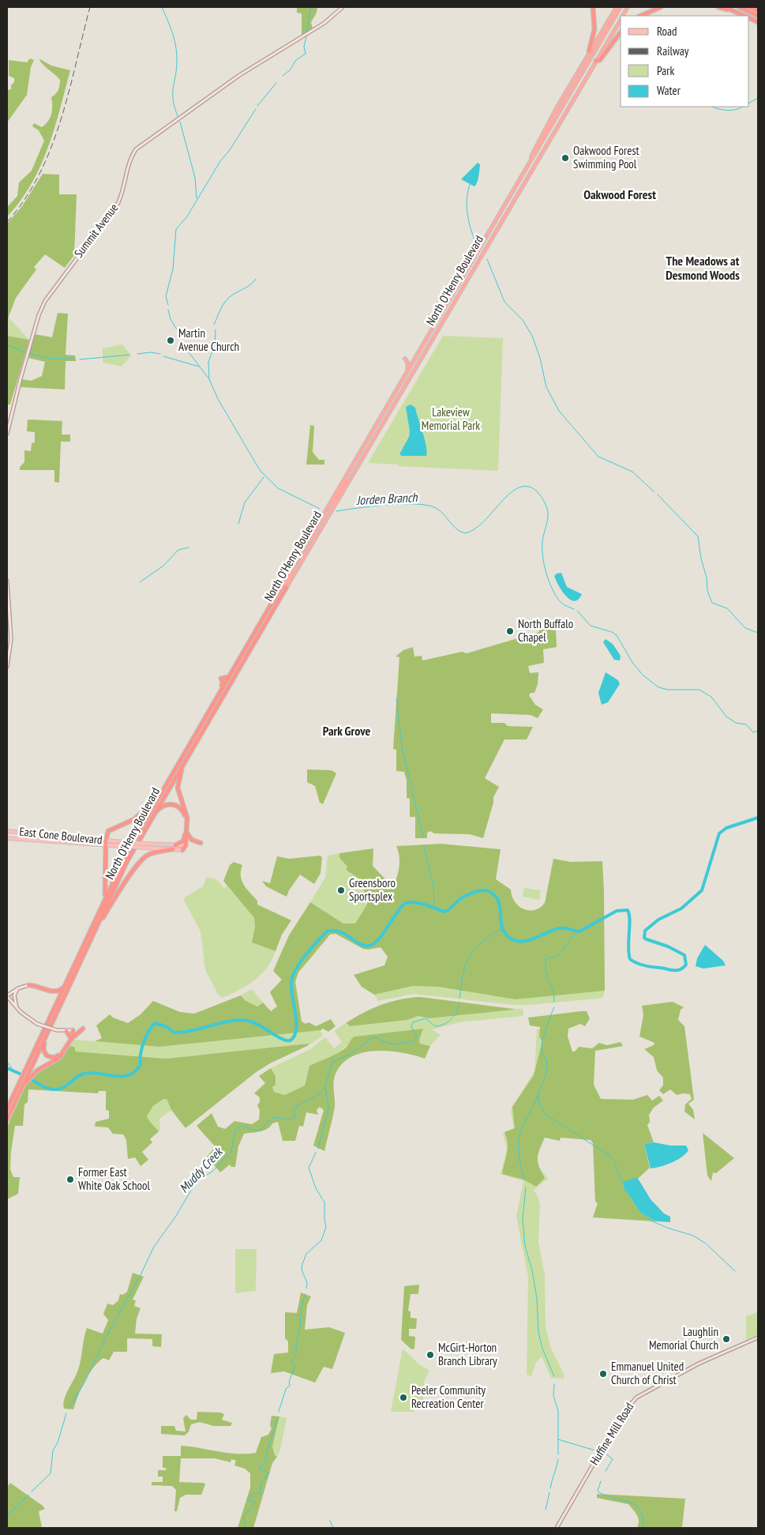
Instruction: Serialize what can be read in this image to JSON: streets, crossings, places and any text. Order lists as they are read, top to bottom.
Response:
{
  "streets": {
    "highway": ["North O'Henry Boulevard"],
    "main road": ["Summit Avenue", "East Cone Boulevard", "Huffine Mill Road"]
  },
  "districts": ["Oakwood Forest", "The Meadows at Desmond Woods", "Park Grove"],
  "water": ["Jorden Branch", "Muddy Creek"],
  "parks": ["Lakeview Memorial Park"],
  "places": [
    "Oakwood Forest Swimming Pool",
    "Martin Avenue Church",
    "North Buffalo Chapel",
    "Greensboro Sportsplex",
    "Former East White Oak School",
    "Laughlin Memorial Church",
    "McGirt-Horton Branch Library",
    "Emmanuel United Church of Christ",
    "Peeler Community Recreation Center"
  ],
  "legend": [
    "Road",
    "Railway",
    "Park",
    "Water"
  ]
}
